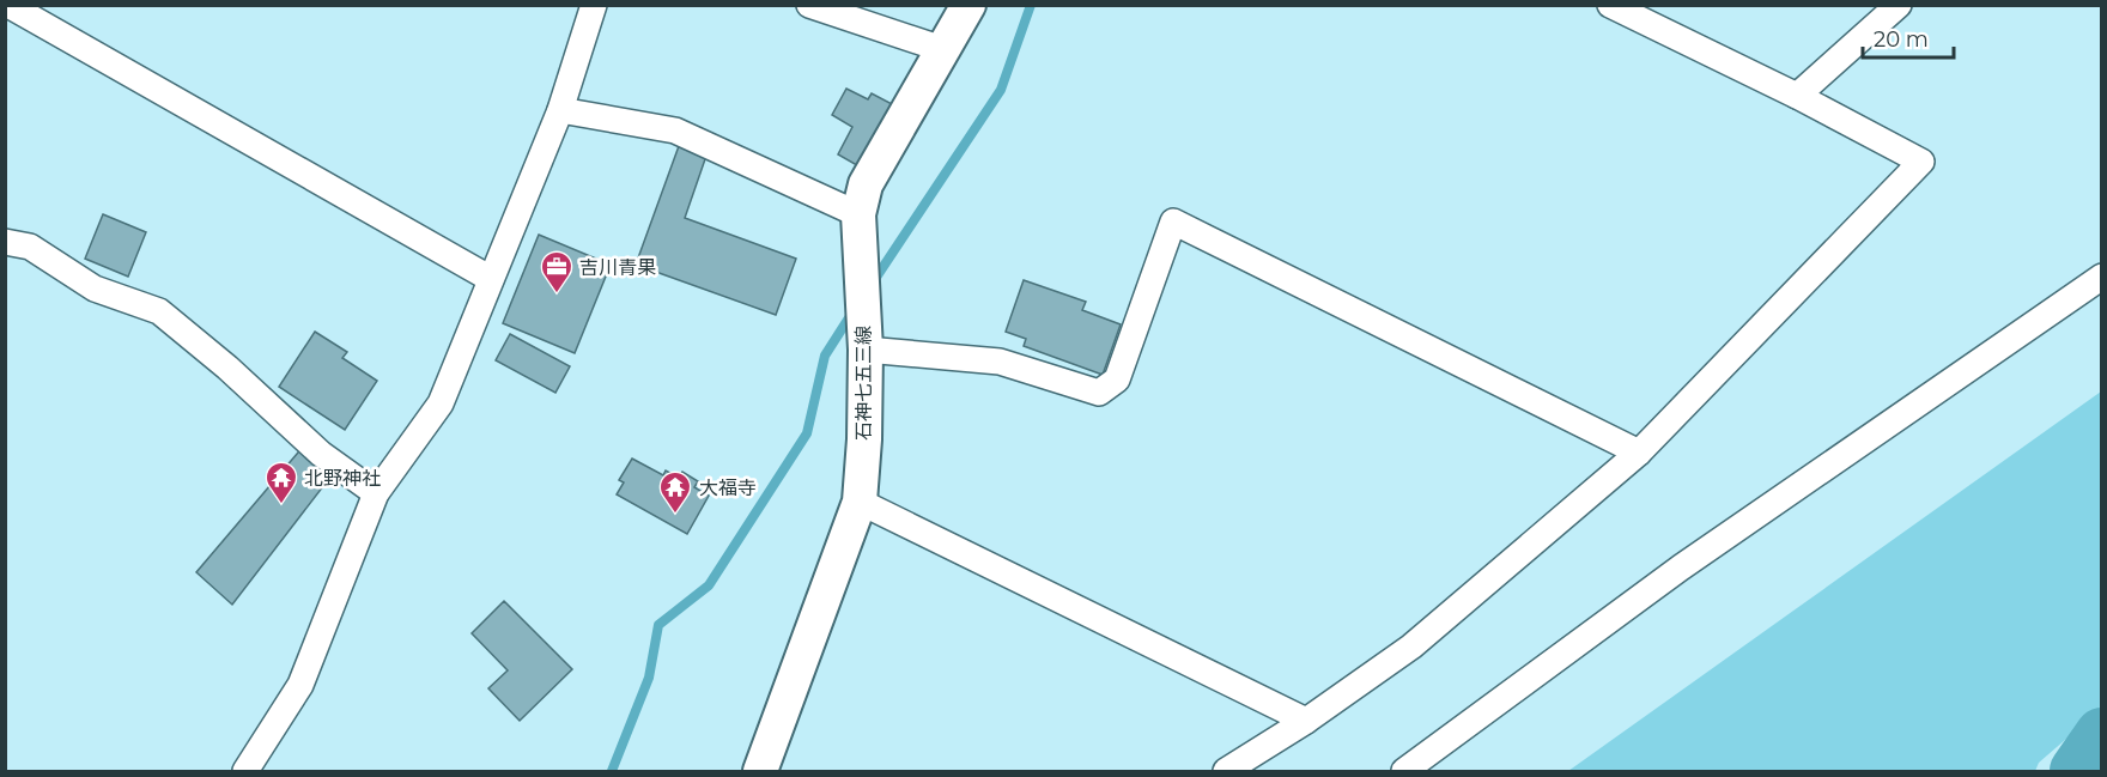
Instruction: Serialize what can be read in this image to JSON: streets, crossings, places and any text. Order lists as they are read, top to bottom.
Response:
{
  "streets": {
    "main road": ["石神七五三線"]
  },
  "places": {
    "office": ["吉川青果"],
    "temple": ["北野神社", "大福寺"]
  },
  "scale_bar": "20 m"
}
